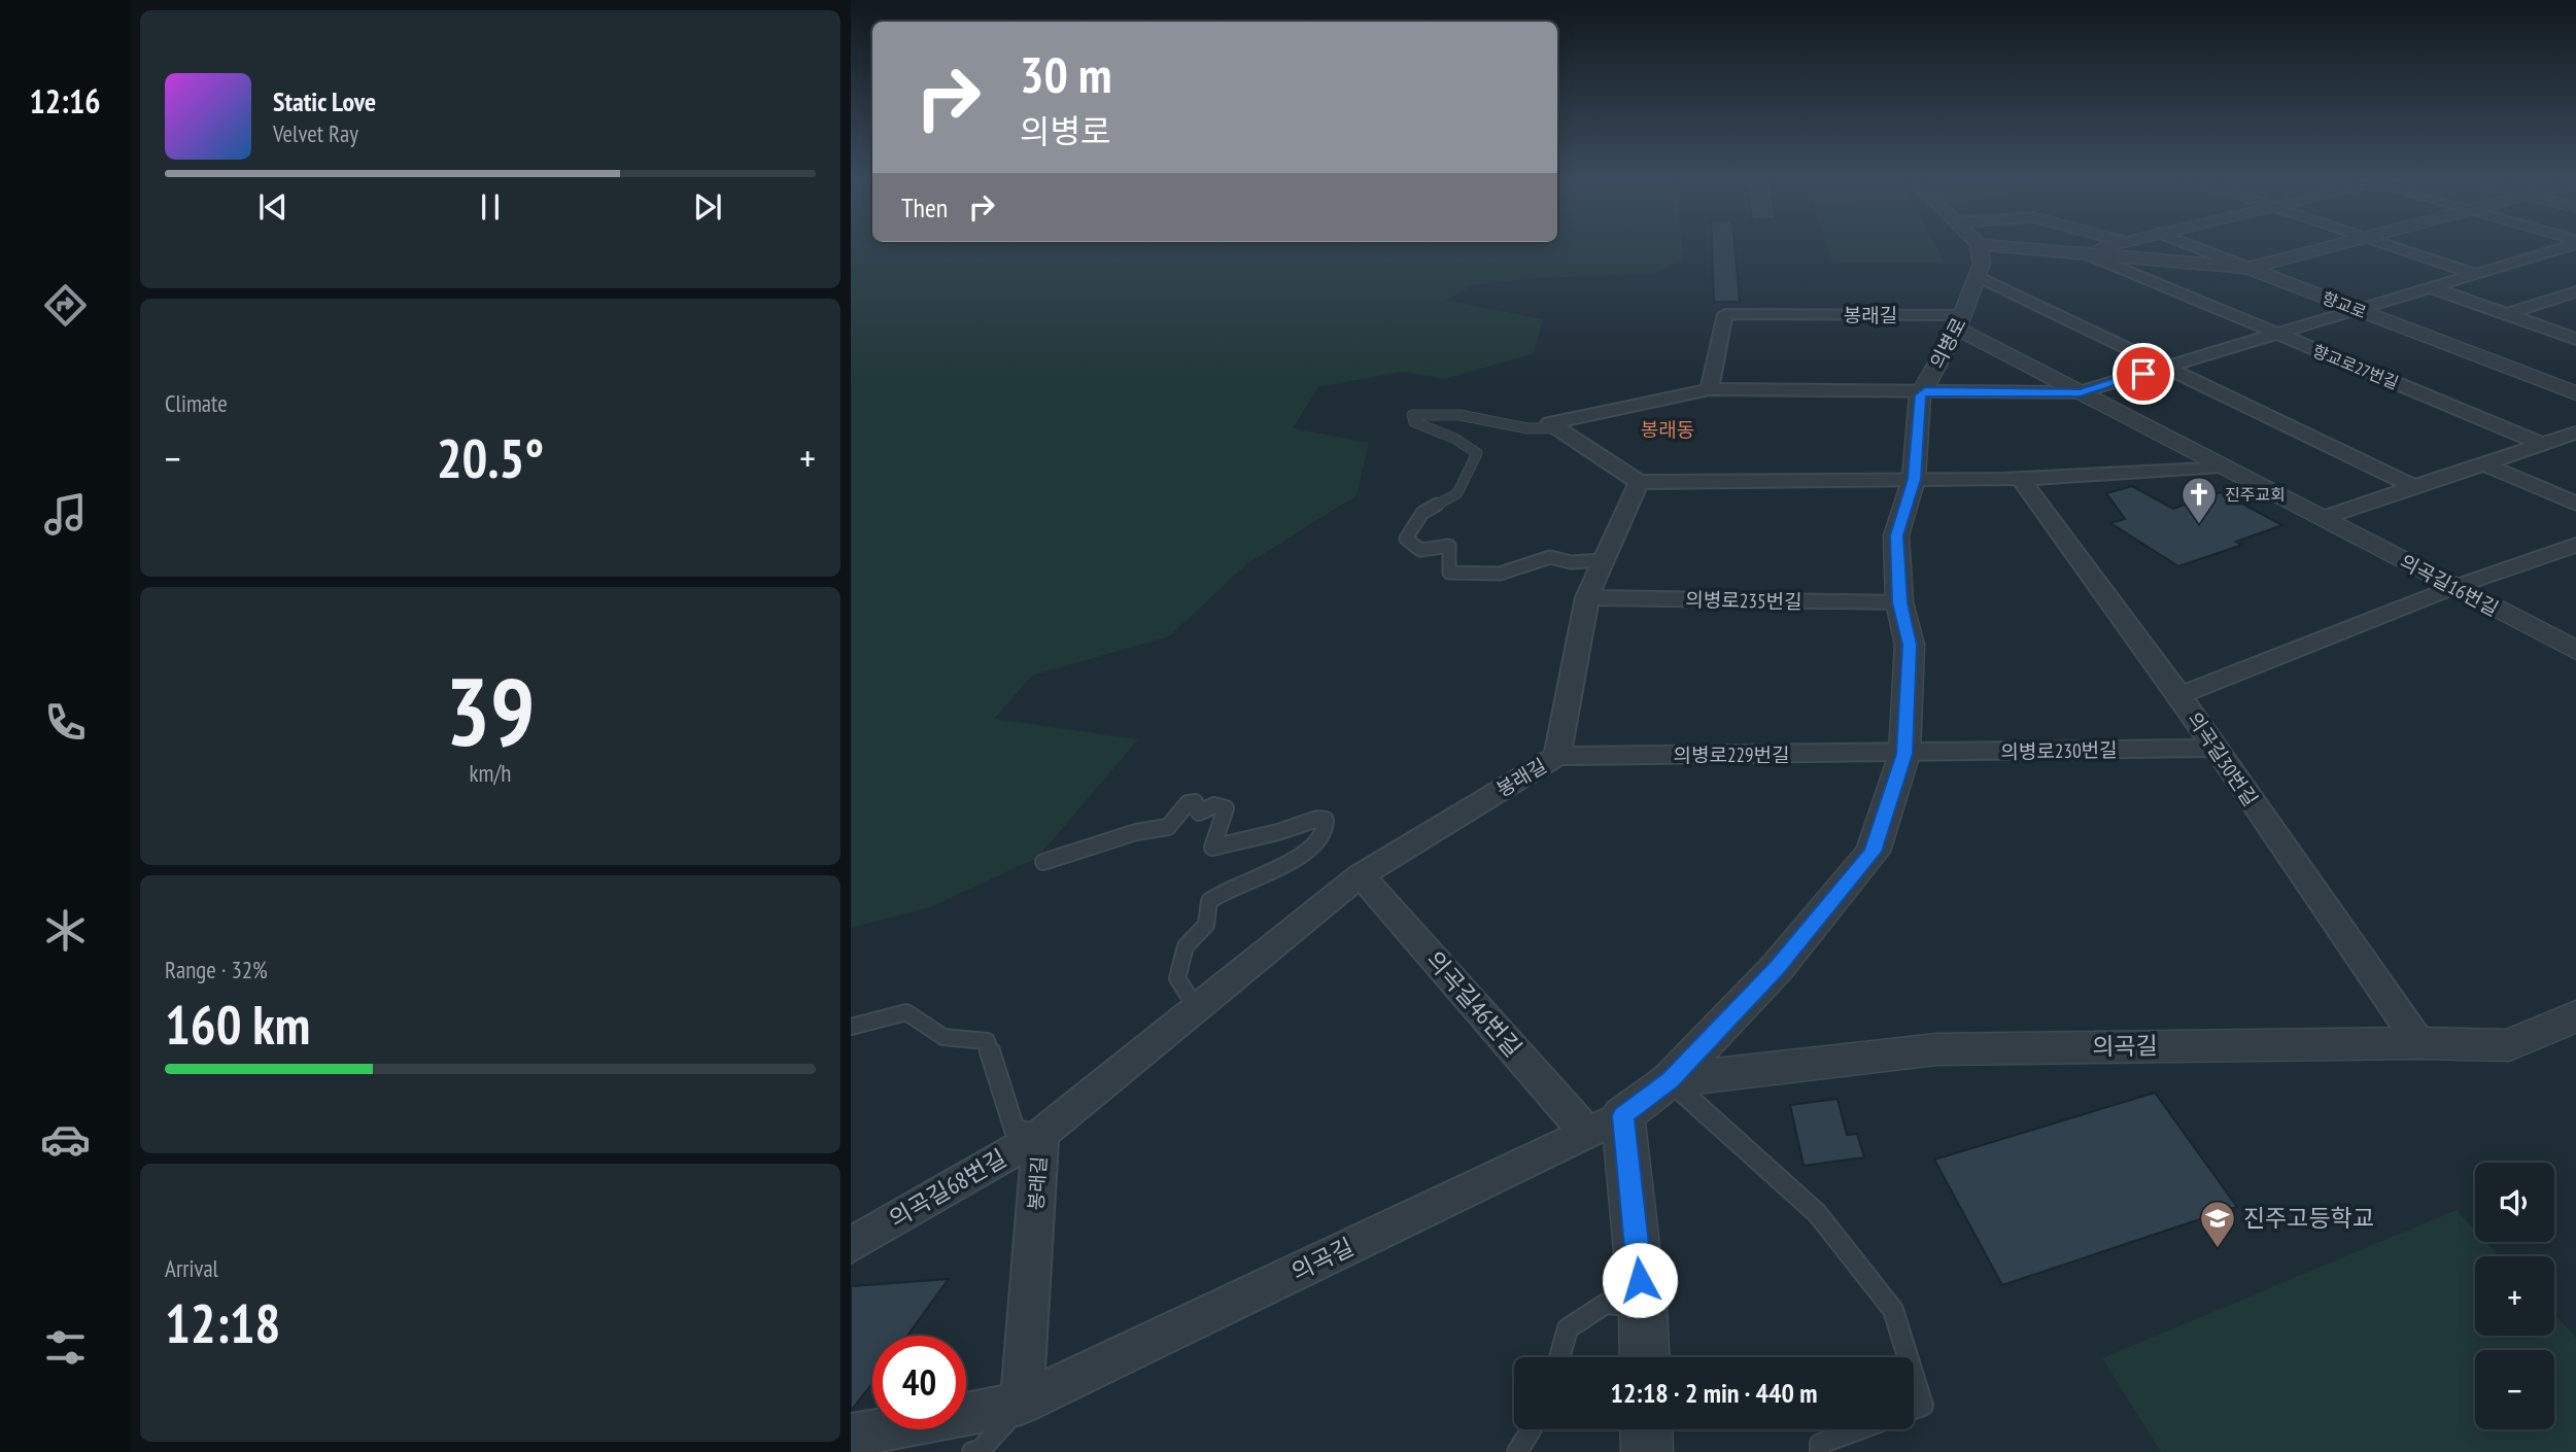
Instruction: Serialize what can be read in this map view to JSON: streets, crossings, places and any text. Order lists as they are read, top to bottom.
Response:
{
  "streets": {
    "street": [
      "향교로",
      "봉래길",
      "의병로",
      "향교로27번길",
      "의곡길16번길",
      "의병로235번길",
      "의병로230번길",
      "의병로229번길",
      "의곡길30번길",
      "의곡길46번길",
      "의곡길",
      "의곡길68번길"
    ]
  },
  "crossings": [
    ["향교로", "향교로27번길"],
    ["봉래길", "의병로"],
    ["봉래길", "향교로27번길"],
    ["봉래길", "의병로235번길"],
    ["봉래길", "의병로229번길"],
    ["봉래길", "의곡길46번길"],
    ["봉래길", "의곡길"],
    ["봉래길", "의곡길68번길"],
    ["의병로", "향교로27번길"],
    ["의병로", "의병로235번길"],
    ["의병로", "의병로230번길"],
    ["의병로", "의병로229번길"],
    ["의병로", "의곡길"],
    ["향교로27번길", "의곡길16번길"],
    ["의병로230번길", "의병로229번길"],
    ["의병로230번길", "의곡길30번길"],
    ["의곡길30번길", "의곡길"],
    ["의곡길46번길", "의곡길"]
  ],
  "districts": ["봉래동"],
  "places": {
    "church": ["진주교회"],
    "school or university": ["진주고등학교"]
  },
  "page": {
    "tabs": "12:16",
    "turn": ["30 m", "의병로"],
    "song": ["Static Love", "Velvet Ray"],
    "then": "Then",
    "tile": [
      "Climate",
      ["39", "km/h"],
      ["Range · 32%", "160 km"],
      ["Arrival", "12:18"]
    ],
    "heat": ["−", "20.5°", "+"],
    "map_buttons": ["+", "−"],
    "limit": "40",
    "trip": "12:18 · 2 min · 440 m"
  }
}
